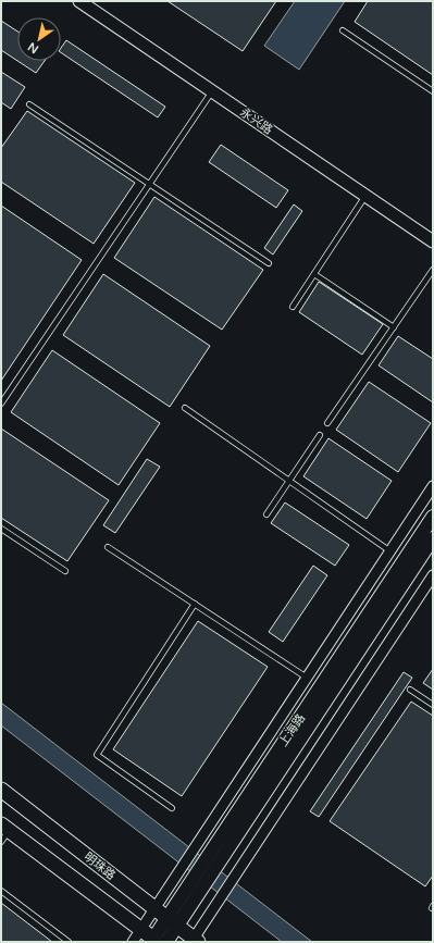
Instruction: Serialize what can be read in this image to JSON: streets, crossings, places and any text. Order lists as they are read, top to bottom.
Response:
{
  "streets": {
    "main road": ["上海路", "明珠路"],
    "street": ["永兴路"]
  },
  "crossings": [
    ["上海路", "明珠路"]
  ],
  "north": "bottom left"
}
